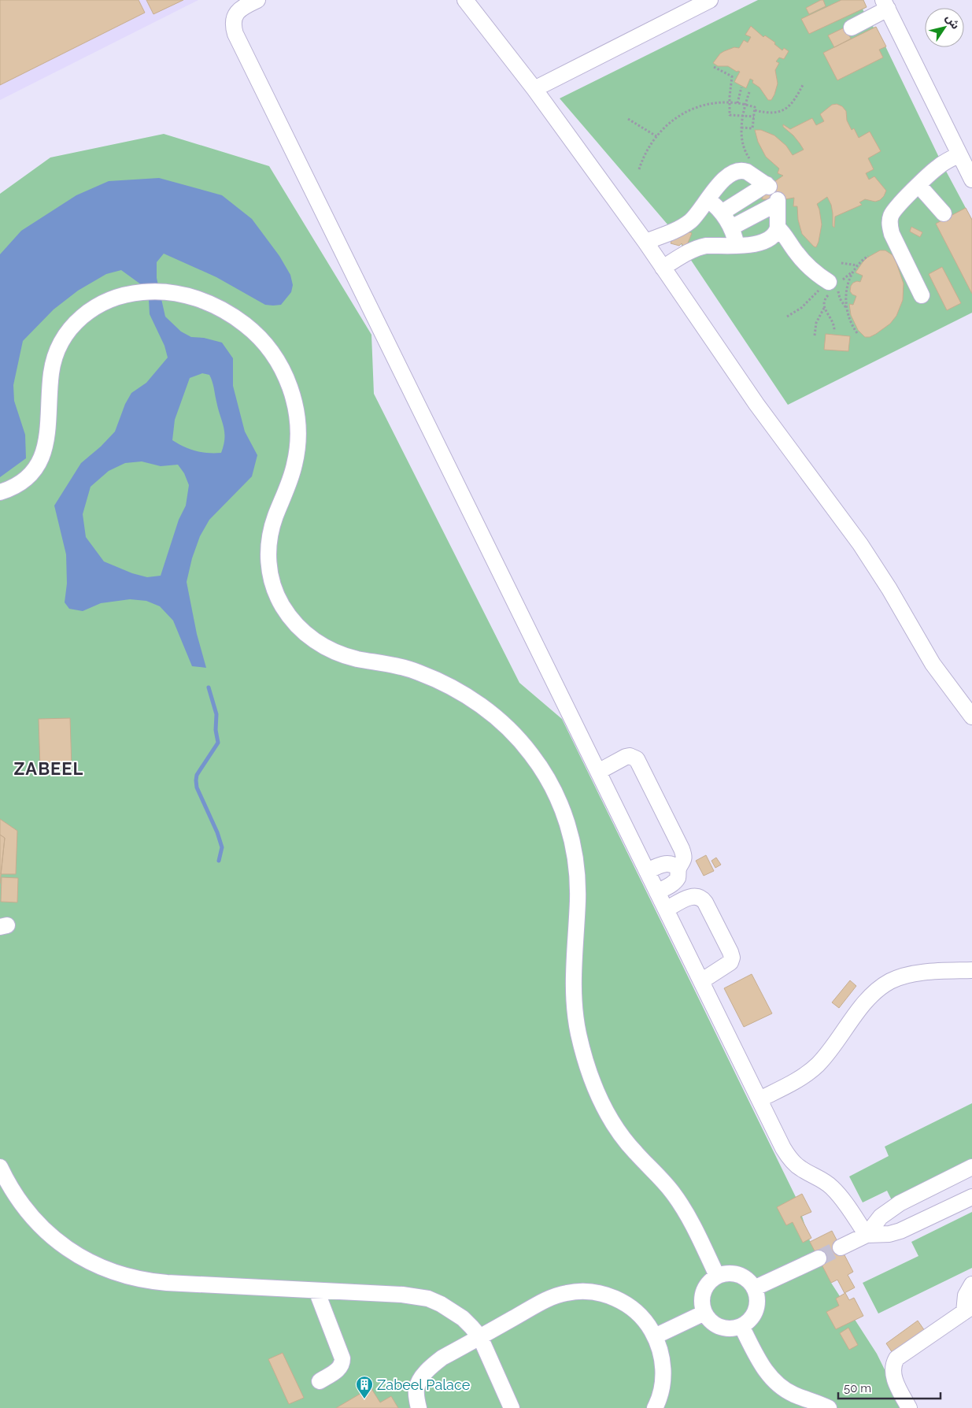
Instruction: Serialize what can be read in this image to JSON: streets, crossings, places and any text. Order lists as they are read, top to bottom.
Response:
{
  "districts": ["ZABEEL"],
  "places": {
    "building": ["Zabeel Palace"]
  },
  "scale_bar": "50 m",
  "north": "top right"
}
